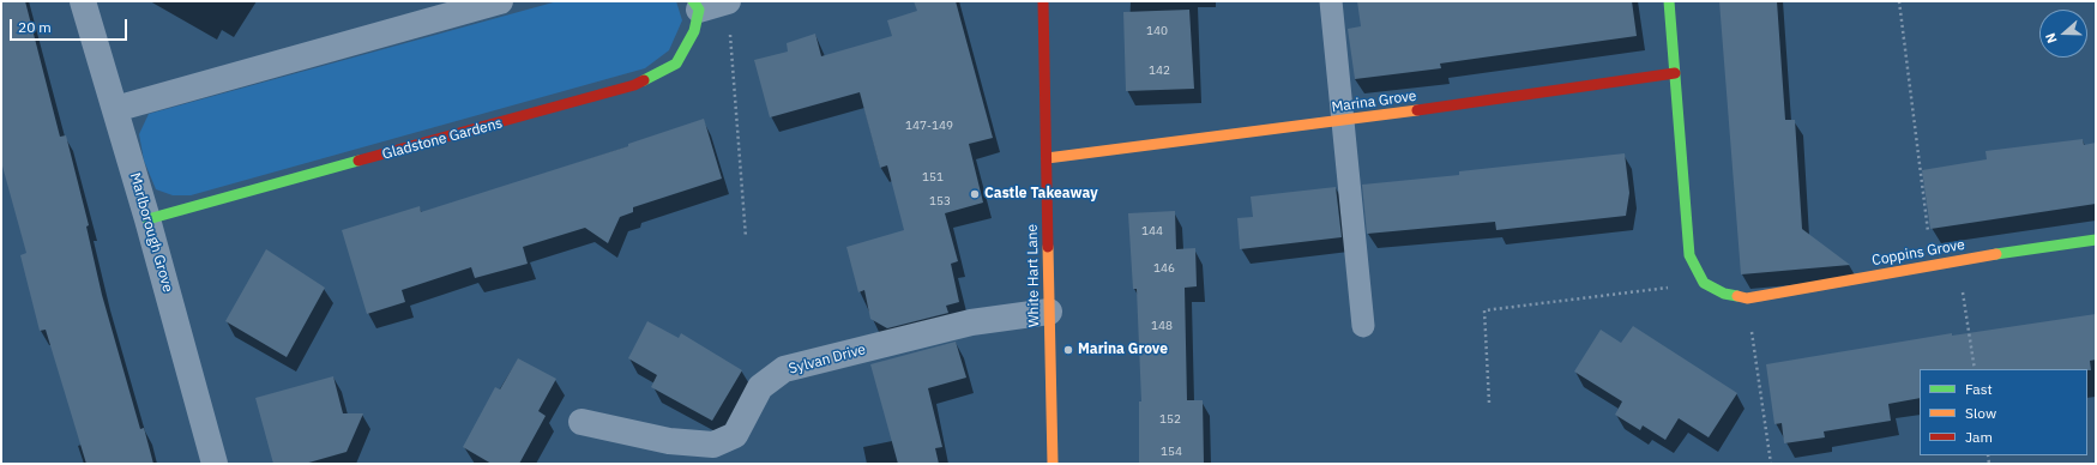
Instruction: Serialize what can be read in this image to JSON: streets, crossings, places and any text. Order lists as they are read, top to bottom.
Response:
{
  "streets": {
    "street": [
      "Marina Grove",
      "Gladstone Gardens",
      "Marlborough Grove",
      "Coppins Grove",
      "White Hart Lane",
      "Sylvan Drive"
    ]
  },
  "crossings": [
    ["Marina Grove", "White Hart Lane"],
    ["Gladstone Gardens", "Marlborough Grove"],
    ["White Hart Lane", "Sylvan Drive"]
  ],
  "places": ["Castle Takeaway", "Marina Grove"],
  "house_numbers": [
    "140",
    "142",
    "147-149",
    "151",
    "153",
    "144",
    "146",
    "148",
    "152",
    "154"
  ],
  "legend": ["Fast", "Slow", "Jam"],
  "scale_bar": "20 m",
  "north": "left"
}
